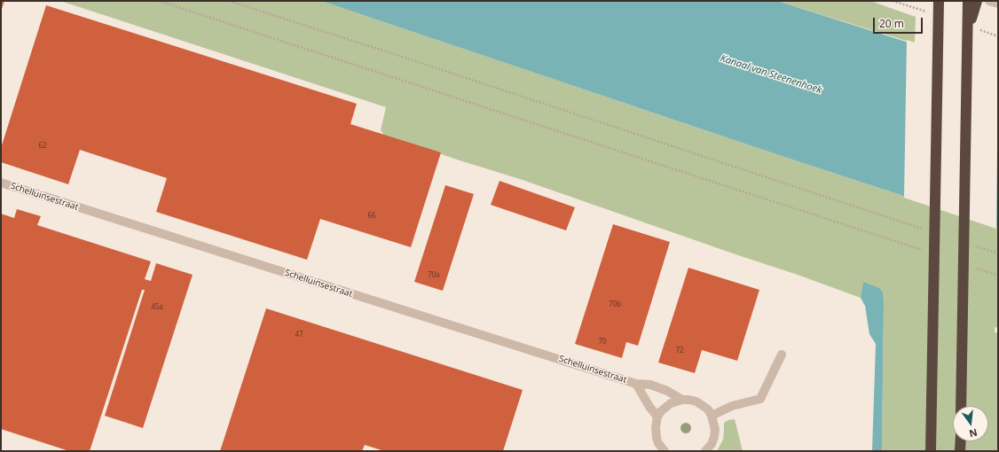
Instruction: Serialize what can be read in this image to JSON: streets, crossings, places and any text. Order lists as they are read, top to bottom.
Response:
{
  "streets": {
    "street": ["Schelluinsestraat"]
  },
  "water": ["Kanaal van Steenenhoek"],
  "house_numbers": [
    "62",
    "66",
    "70a",
    "70b",
    "45a",
    "47",
    "70",
    "72"
  ],
  "scale_bar": "20 m",
  "north": "bottom"
}
